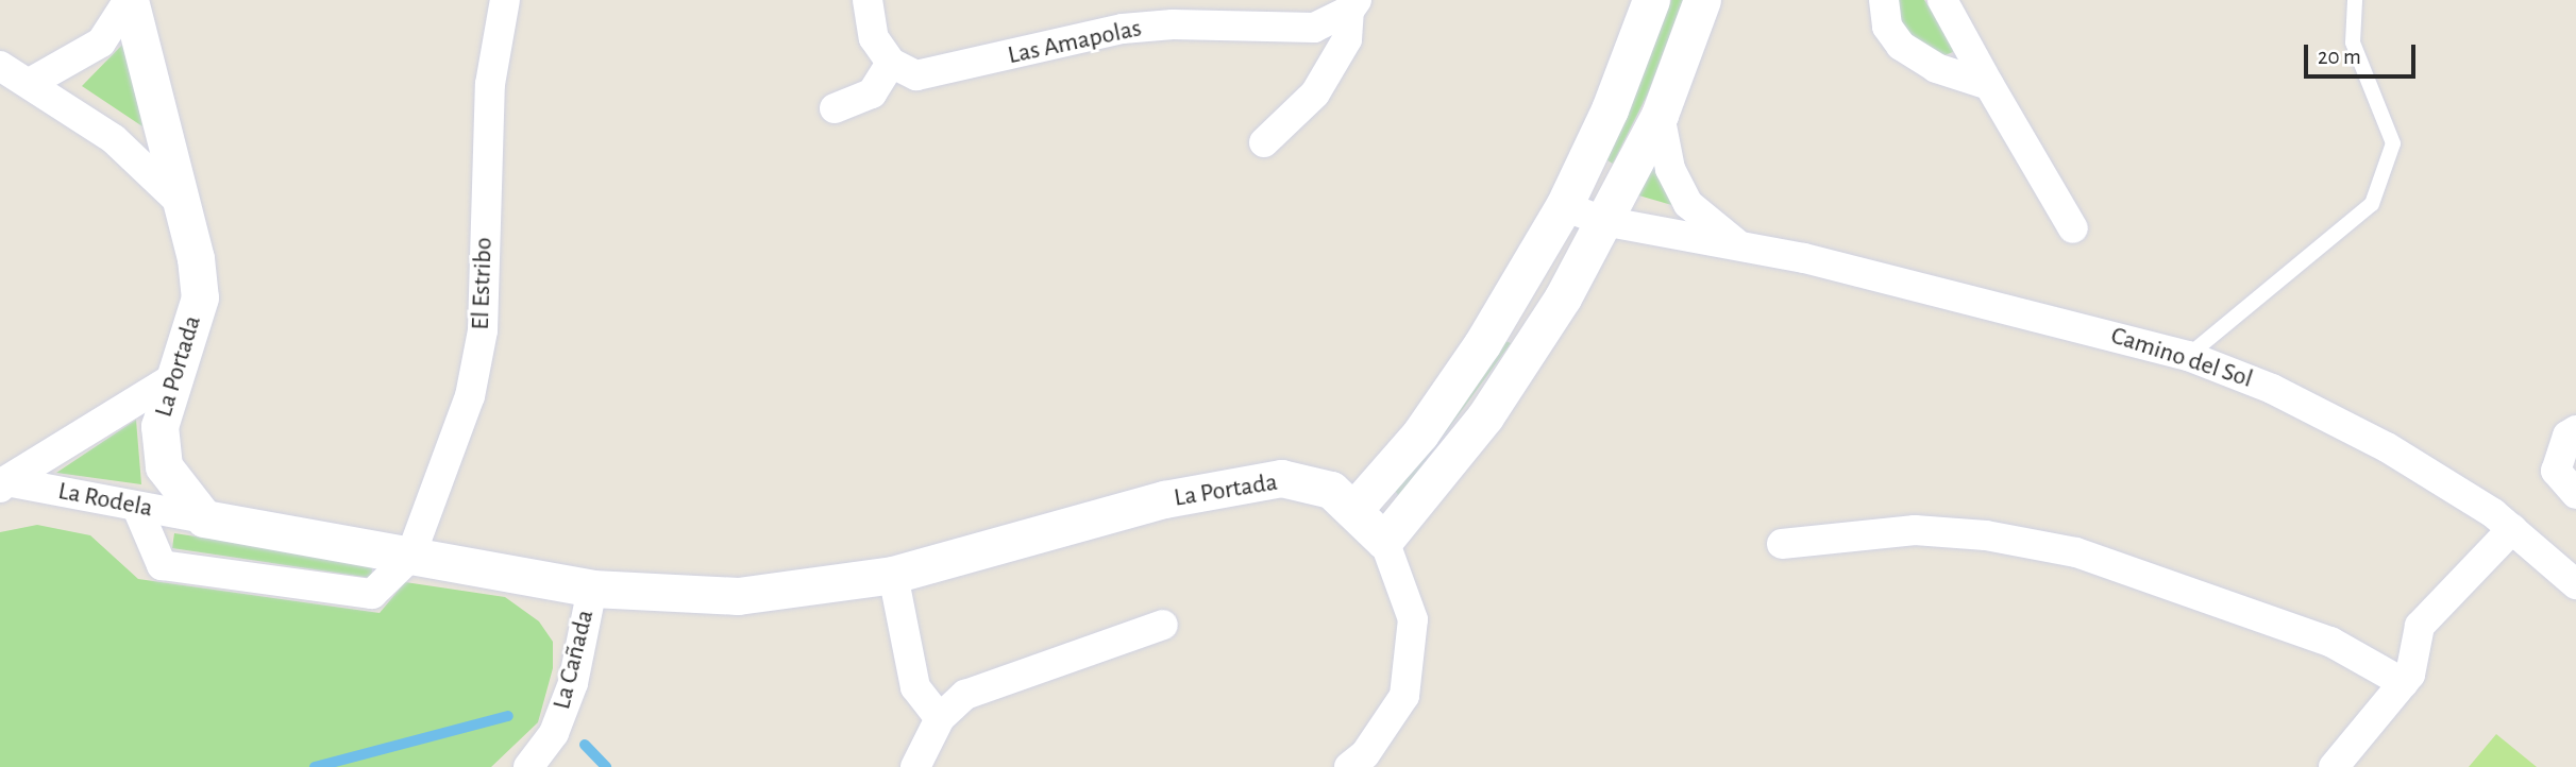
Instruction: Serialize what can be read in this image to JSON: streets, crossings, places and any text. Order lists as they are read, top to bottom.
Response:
{
  "streets": {
    "street": [
      "Las Amapolas",
      "El Estribo",
      "Camino del Sol",
      "La Portada",
      "La Rodela",
      "La Cañada"
    ]
  },
  "crossings": [
    ["El Estribo", "La Portada"],
    ["La Portada", "La Rodela"],
    ["La Portada", "La Cañada"]
  ],
  "scale_bar": "20 m"
}
